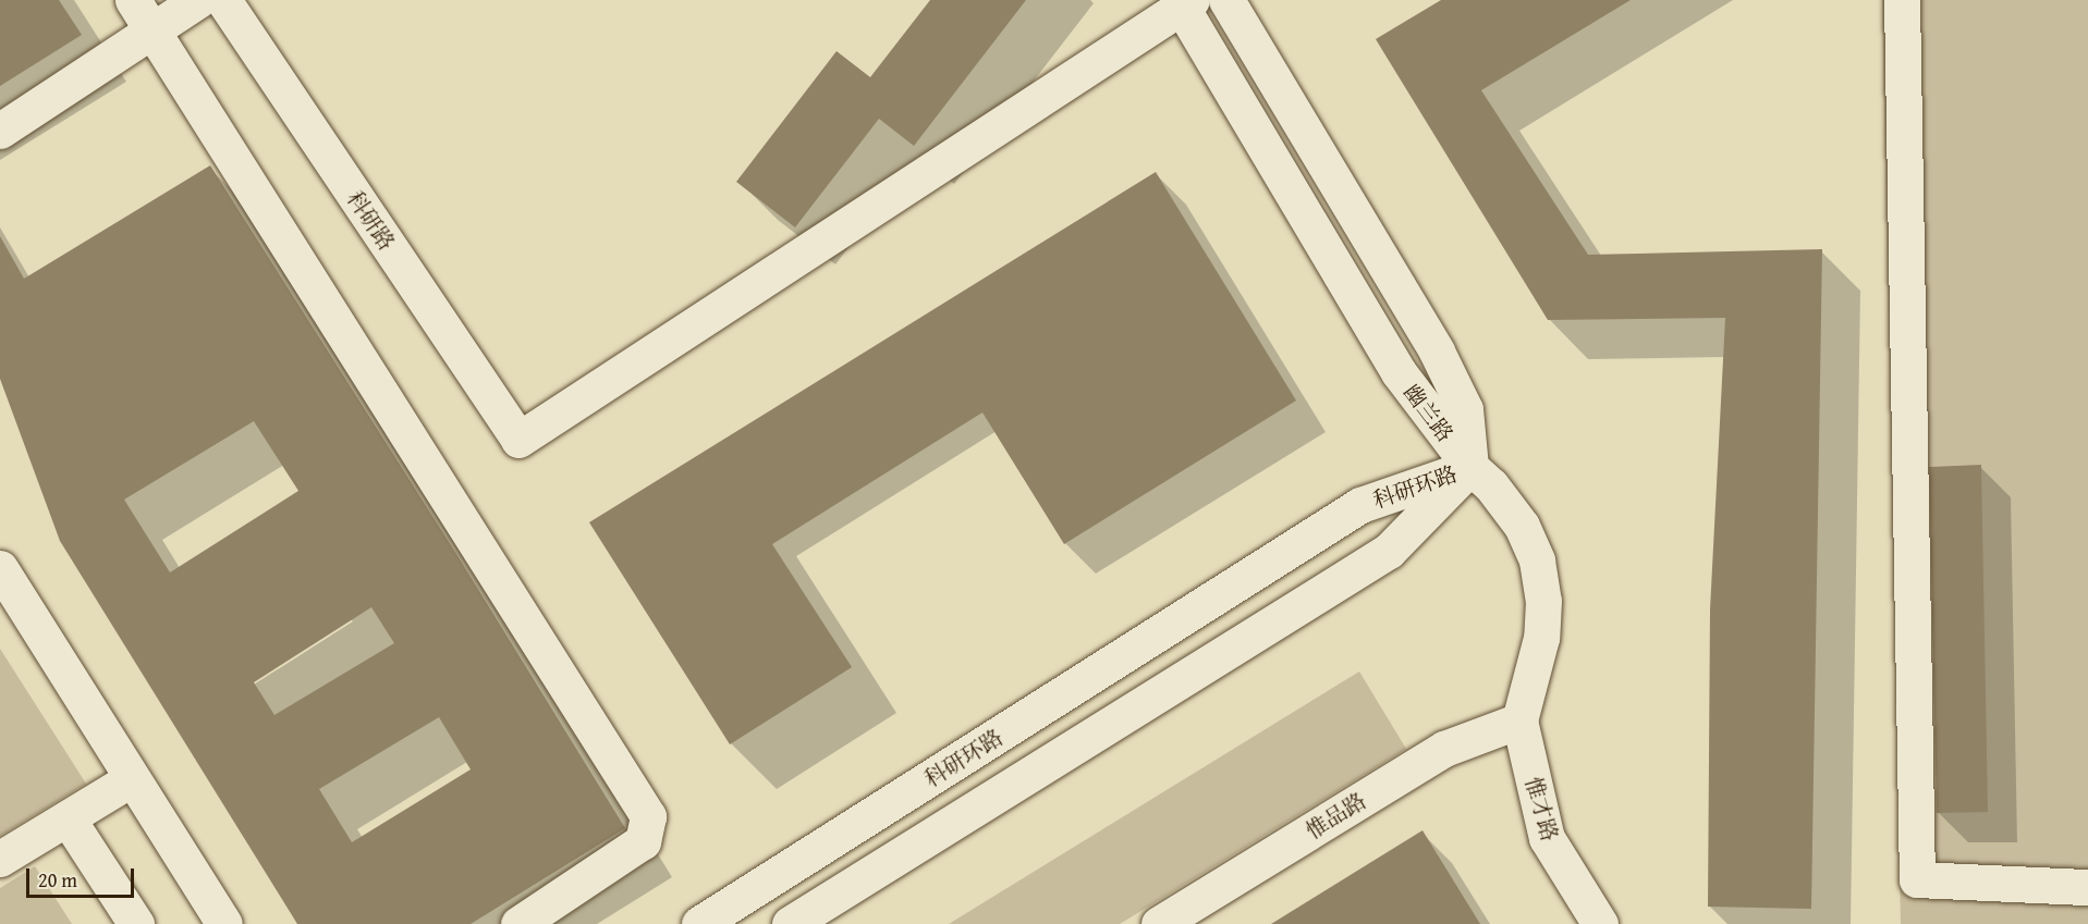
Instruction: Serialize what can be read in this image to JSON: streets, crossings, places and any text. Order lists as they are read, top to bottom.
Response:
{
  "streets": {
    "street": [
      "科研路",
      "幽兰路",
      "科研环路",
      "惟才路",
      "惟品路"
    ]
  },
  "crossings": [
    ["科研路", "幽兰路"],
    ["幽兰路", "科研环路"],
    ["惟才路", "惟品路"]
  ],
  "scale_bar": "20 m"
}
